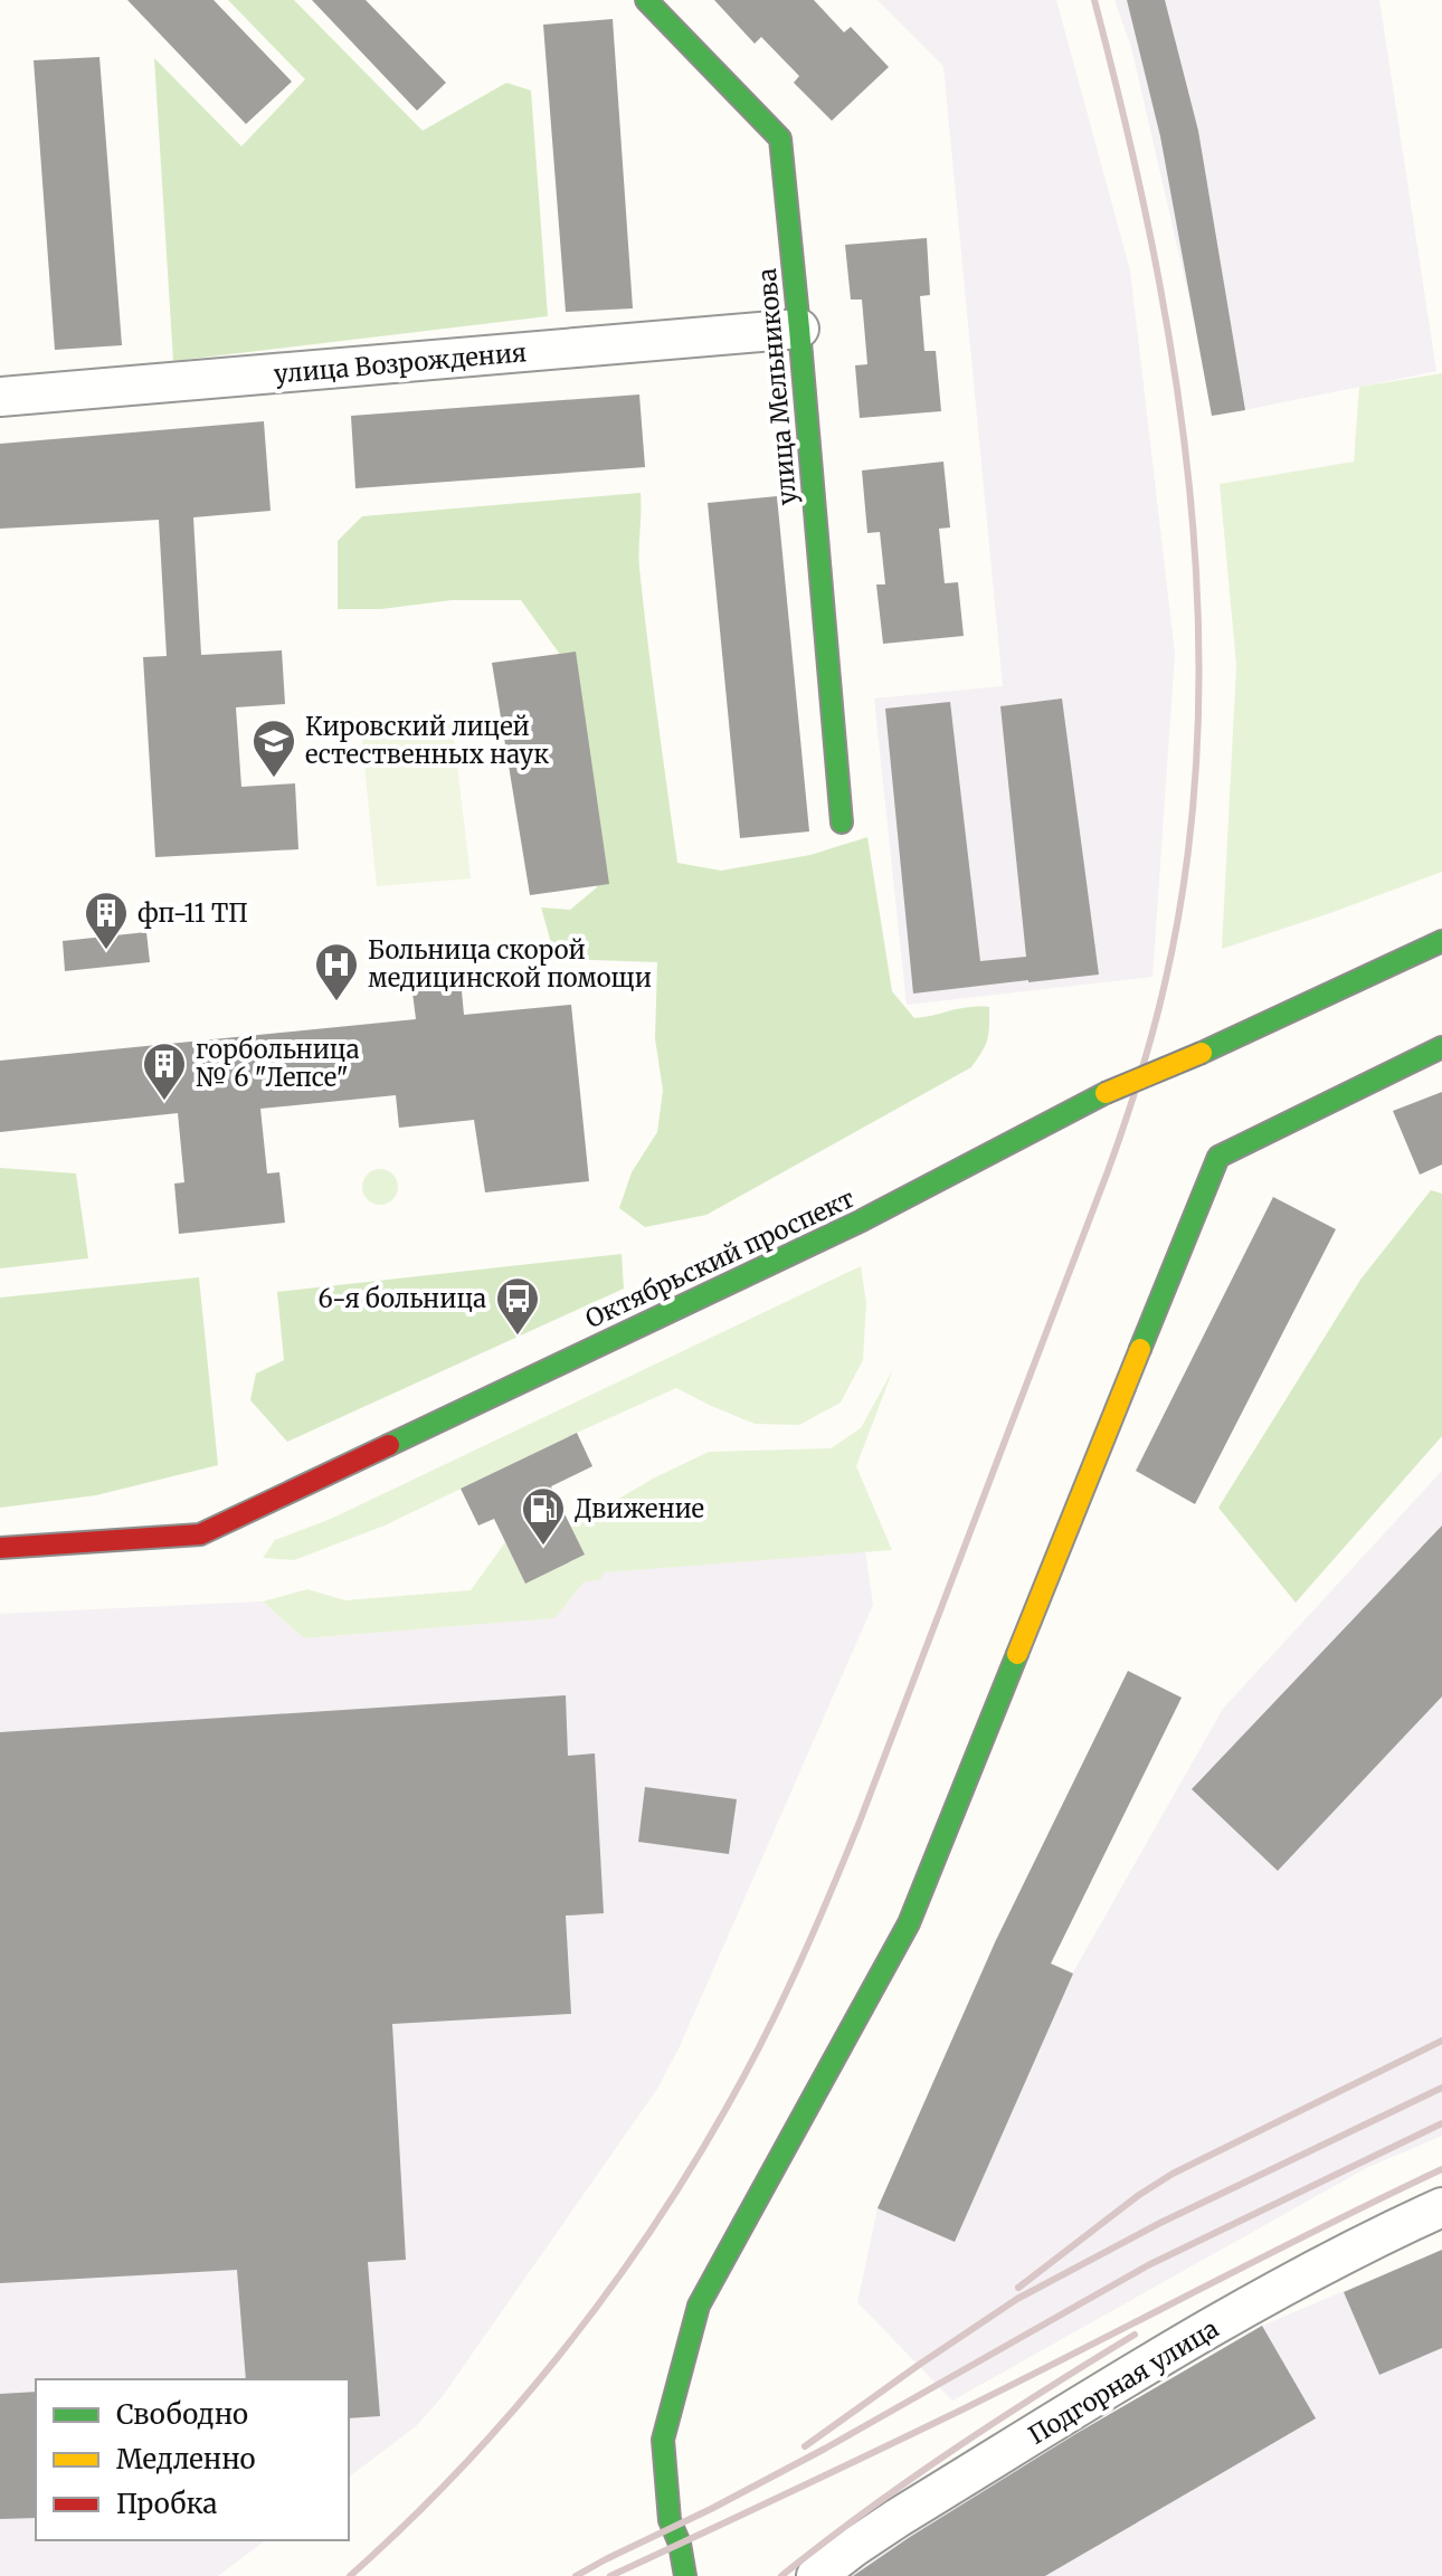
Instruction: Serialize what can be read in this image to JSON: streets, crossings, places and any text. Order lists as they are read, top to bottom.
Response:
{
  "streets": {
    "street": [
      "улица Возрождения",
      "улица Мельникова",
      "Октябрьский проспект",
      "Подгорная улица"
    ]
  },
  "crossings": [
    ["улица Возрождения", "улица Мельникова"]
  ],
  "places": {
    "school or university": ["Кировский лицей естественных наук"],
    "building": ["фп-11 ТП", "горбольница № 6 \"Лепсе\""],
    "hospital": ["Больница скорой медицинской помощи"],
    "bus stop": ["6-я больница"],
    "fuel station": ["Движение"]
  },
  "legend": ["Свободно", "Медленно", "Пробка"]
}
